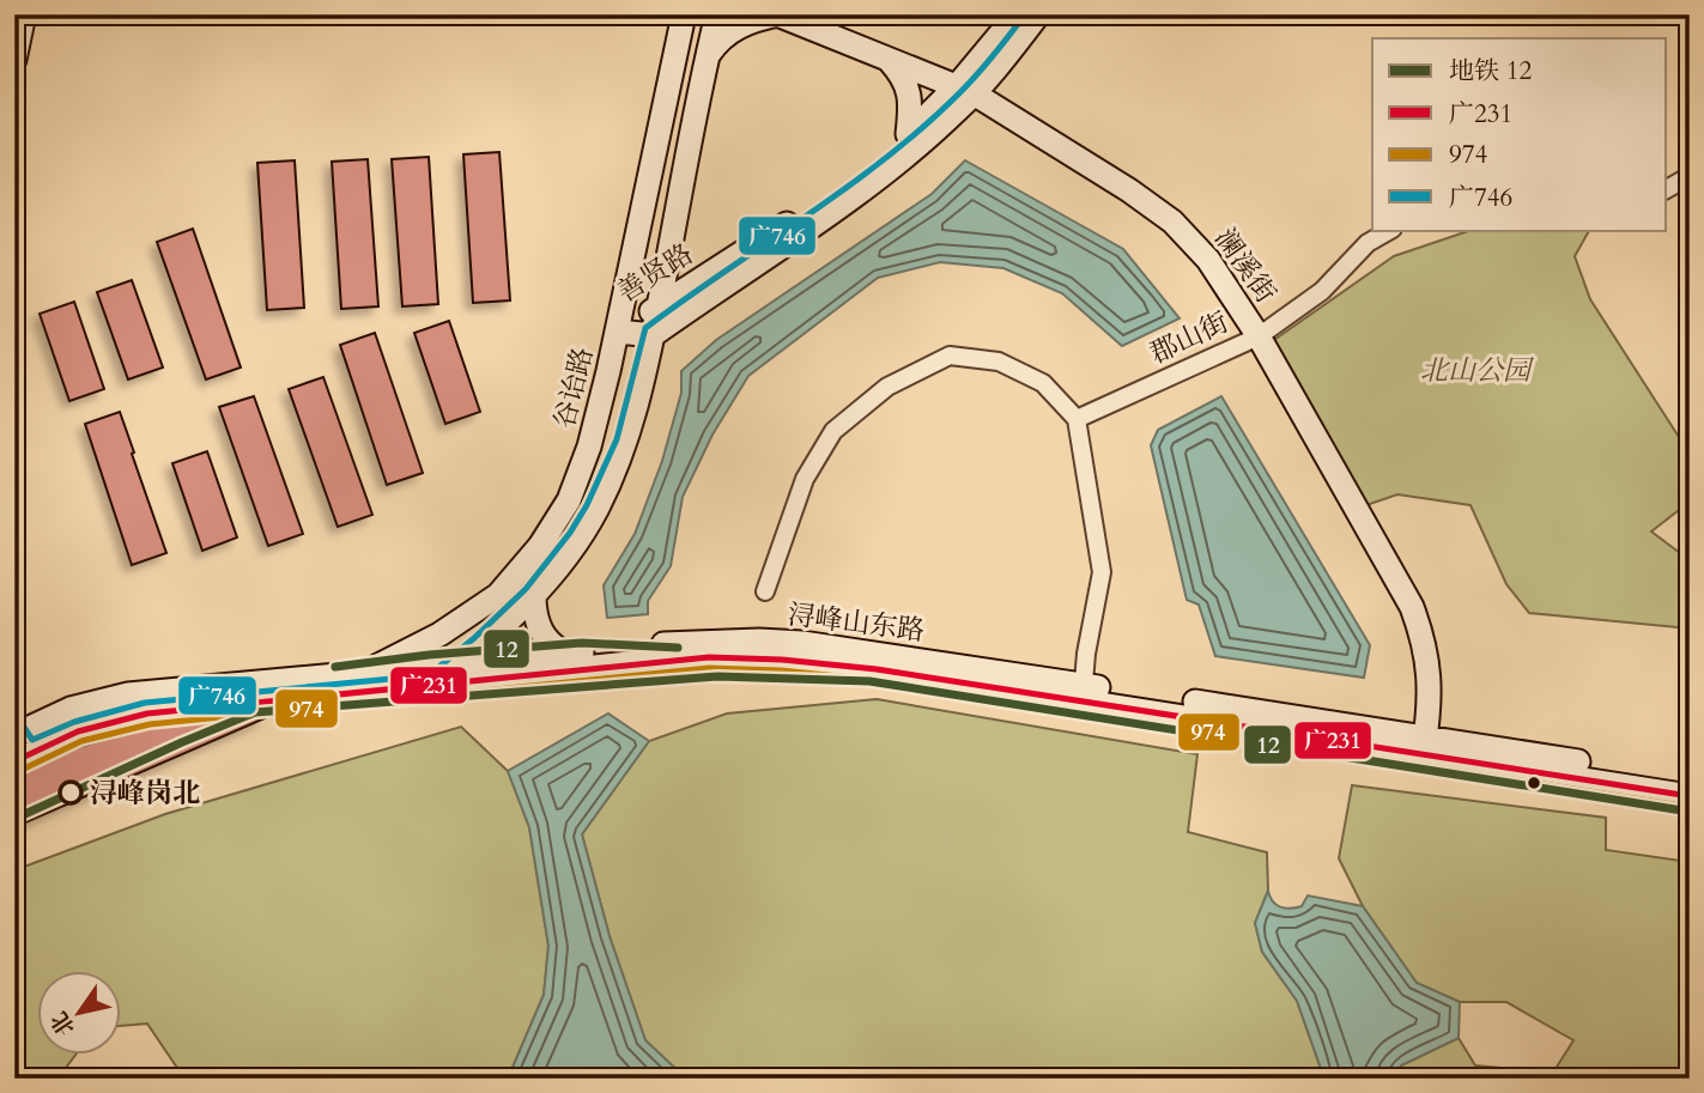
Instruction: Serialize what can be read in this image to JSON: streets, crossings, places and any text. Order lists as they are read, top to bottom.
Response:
{
  "streets": {
    "street": [
      "澜溪街",
      "善贤路",
      "郡山街",
      "谷诒路",
      "浔峰山东路"
    ]
  },
  "crossings": [
    ["澜溪街", "善贤路"],
    ["澜溪街", "郡山街"],
    ["澜溪街", "浔峰山东路"],
    ["善贤路", "谷诒路"],
    ["谷诒路", "浔峰山东路"]
  ],
  "parks": ["北山公园"],
  "places": ["浔峰岗北"],
  "lines": [
    "transit line 广746",
    "metro line 12",
    "transit line 广231",
    "transit line 974"
  ],
  "legend": [
    "地铁 12",
    "广231",
    "974",
    "广746"
  ],
  "north": "bottom left"
}
